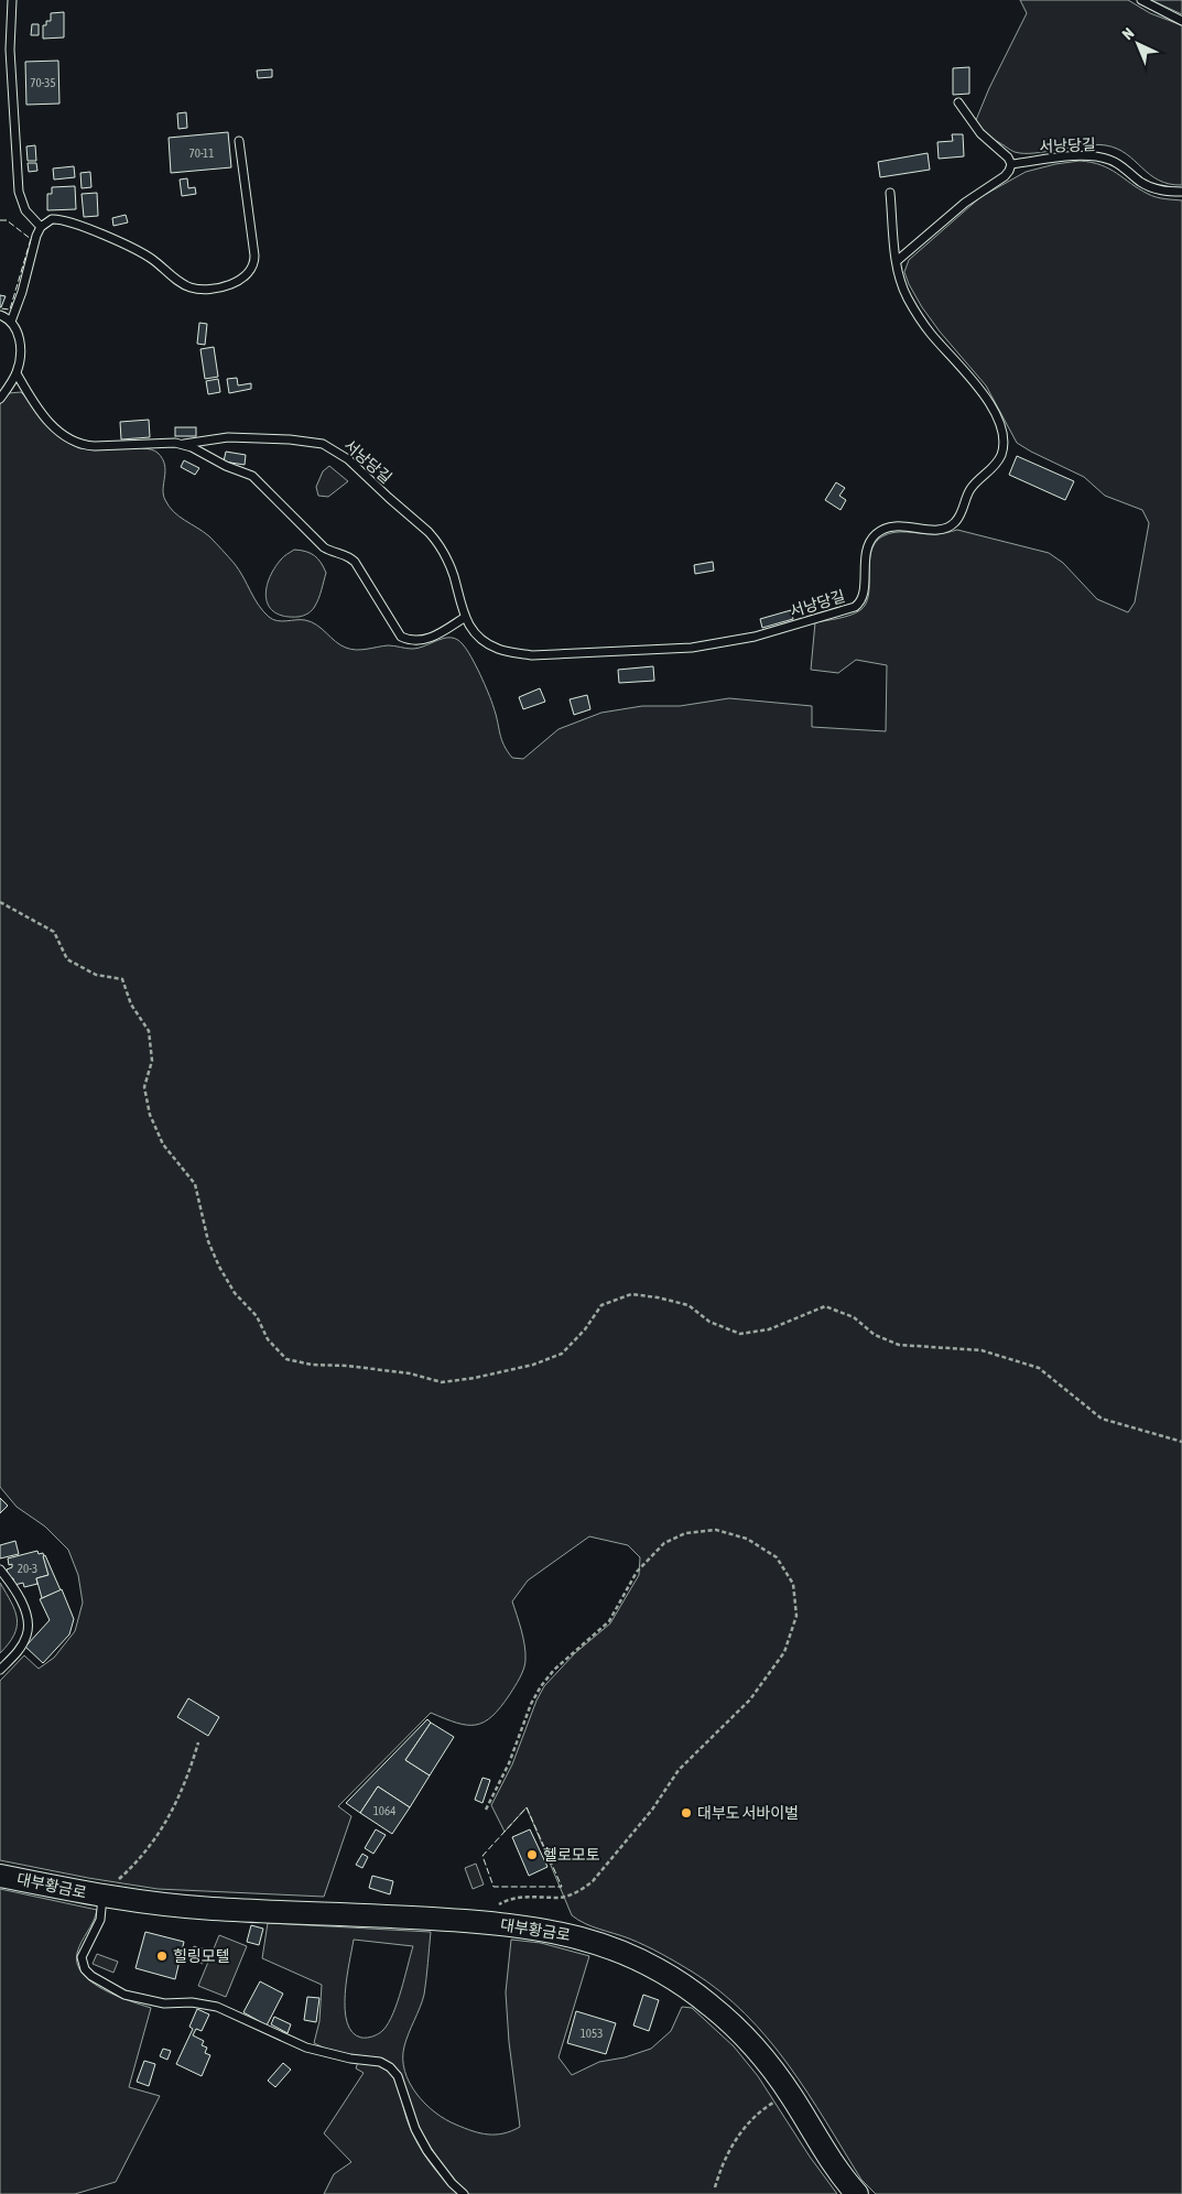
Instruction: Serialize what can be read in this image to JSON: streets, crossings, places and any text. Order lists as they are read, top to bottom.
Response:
{
  "streets": {
    "main road": ["대부황금로"],
    "lane": ["서낭당길"]
  },
  "places": ["대부도 서바이벌", "헬로모토", "힐링모텔"],
  "house_numbers": [
    "70-35",
    "70-11",
    "20-3",
    "1064",
    "1053"
  ],
  "north": "top left"
}
